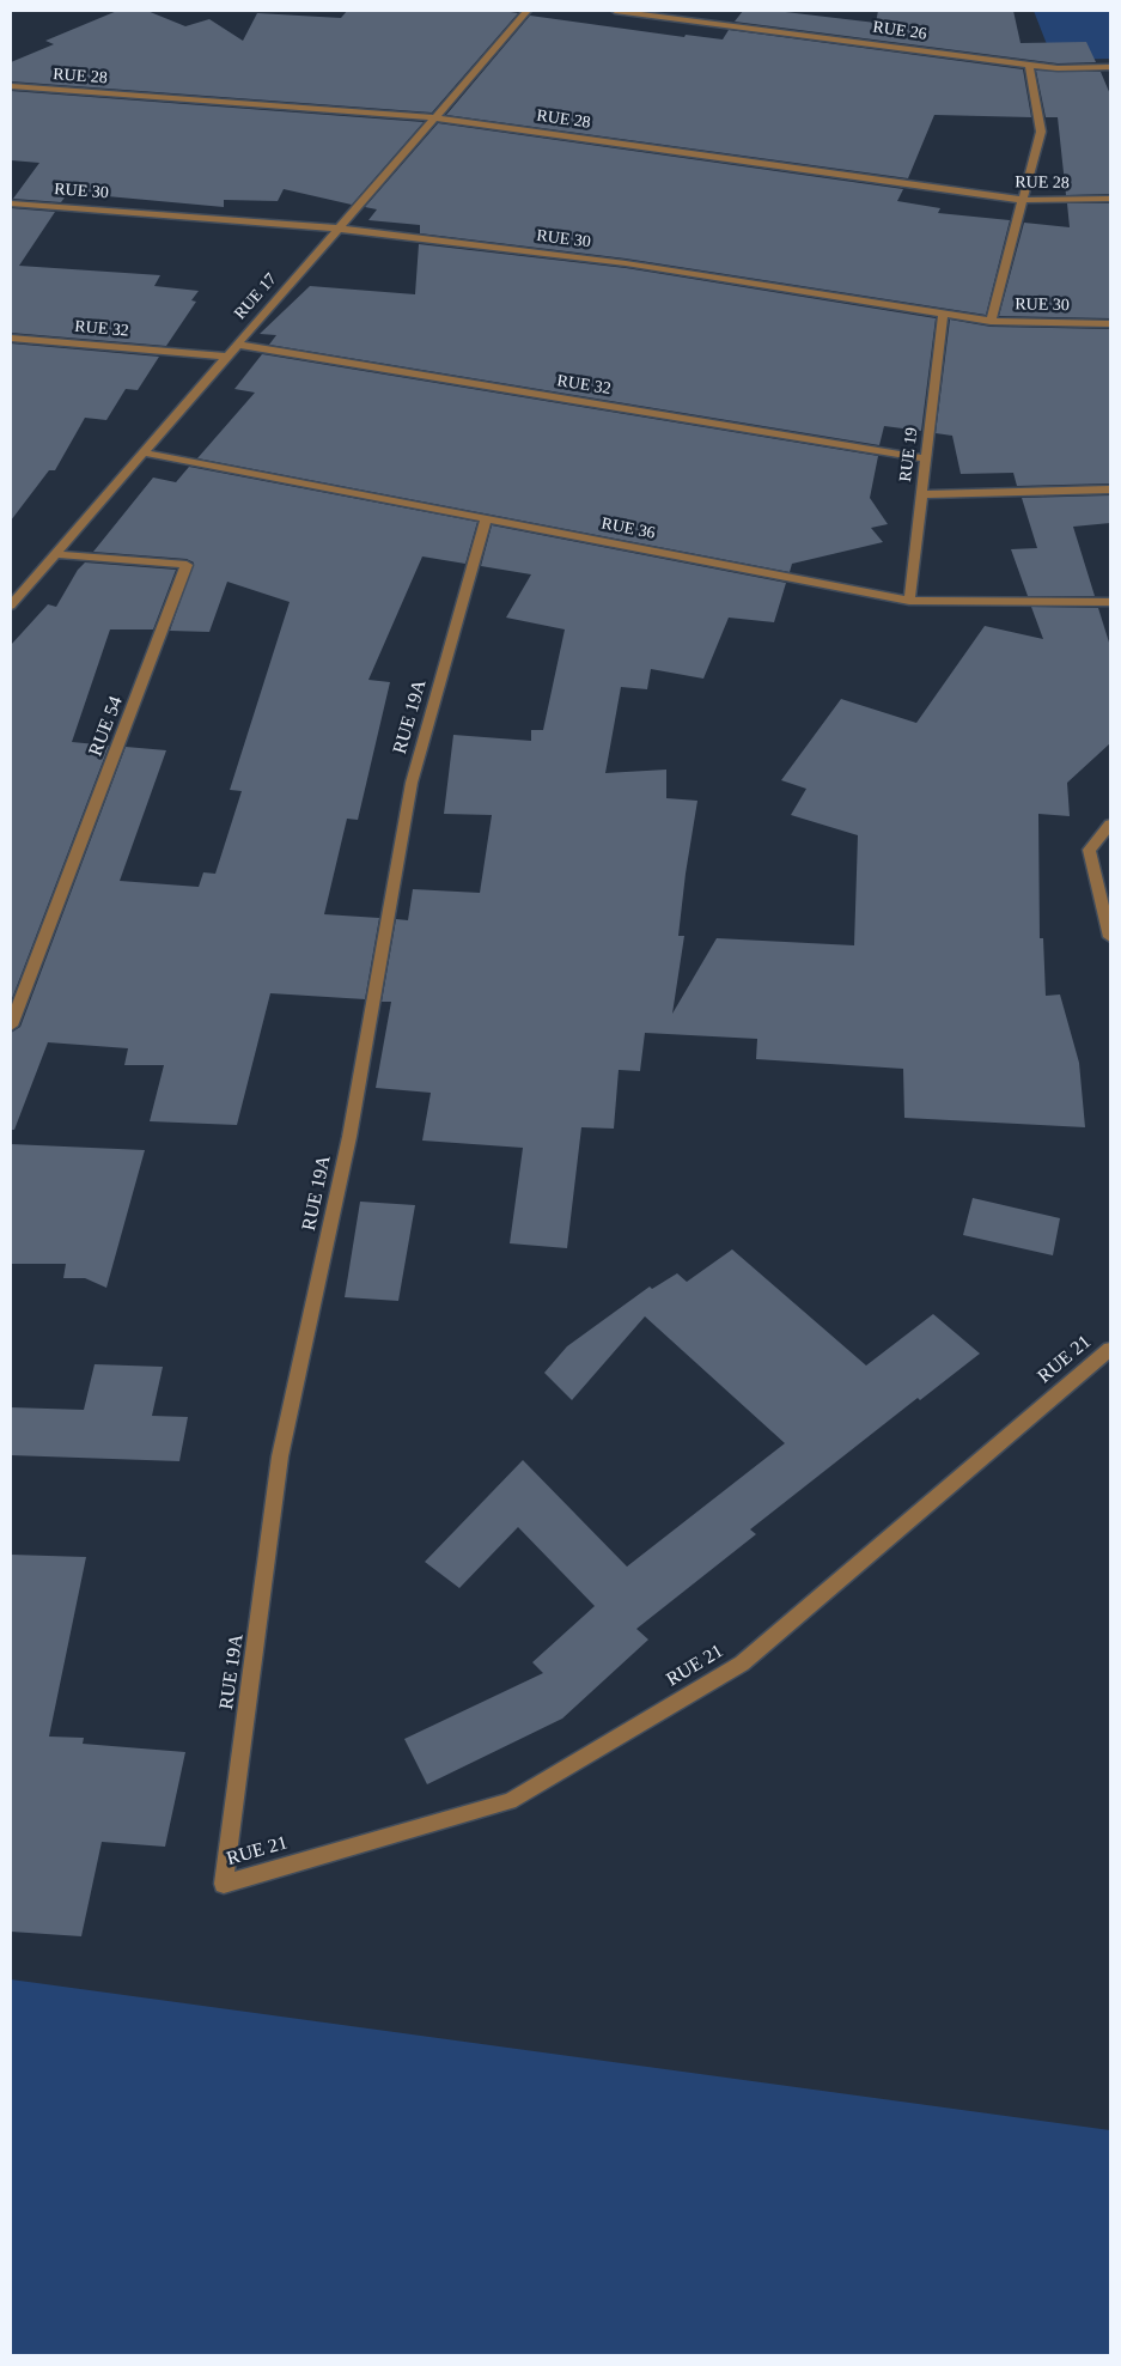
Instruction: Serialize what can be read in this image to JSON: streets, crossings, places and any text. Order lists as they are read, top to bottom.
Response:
{
  "streets": {
    "street": [
      "RUE 26",
      "RUE 28",
      "RUE 30",
      "RUE 17",
      "RUE 32",
      "RUE 19",
      "RUE 36",
      "RUE 19A",
      "RUE 54",
      "RUE 21"
    ]
  },
  "crossings": [
    ["RUE 28", "RUE 17"],
    ["RUE 30", "RUE 17"],
    ["RUE 30", "RUE 19"],
    ["RUE 17", "RUE 32"],
    ["RUE 17", "RUE 36"],
    ["RUE 17", "RUE 54"],
    ["RUE 32", "RUE 19"],
    ["RUE 19", "RUE 36"],
    ["RUE 36", "RUE 19A"],
    ["RUE 19A", "RUE 21"]
  ]
}
